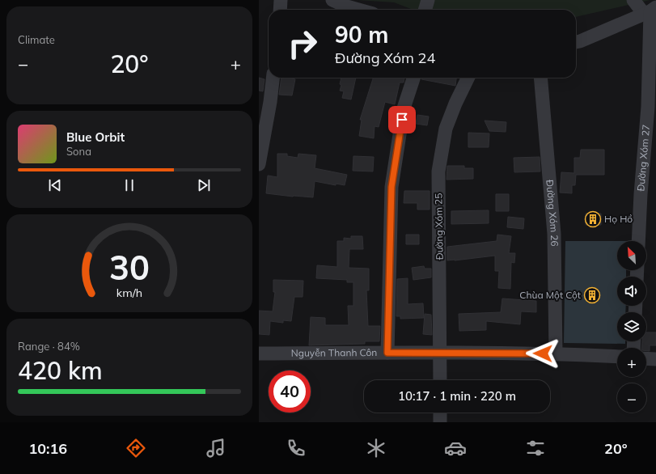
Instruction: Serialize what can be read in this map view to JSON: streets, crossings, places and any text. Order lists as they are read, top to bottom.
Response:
{
  "streets": {
    "street": [
      "Đường Xóm 27",
      "Đường Xóm 26",
      "Đường Xóm 25",
      "Nguyễn Thanh Côn"
    ]
  },
  "crossings": [
    ["Đường Xóm 26", "Nguyễn Thanh Côn"],
    ["Đường Xóm 25", "Nguyễn Thanh Côn"]
  ],
  "places": {
    "building": ["Họ Hồ", "Chùa Một Cột"]
  },
  "north": "top left",
  "page": {
    "tile": [
      "Climate",
      ["Range · 84%", "420 km"]
    ],
    "turn": ["90 m", "Đường Xóm 24"],
    "heat": ["−", "20°", "+"],
    "song": ["Blue Orbit", "Sona"],
    "map_buttons": ["+", "−"],
    "limit": "40",
    "trip": "10:17 · 1 min · 220 m",
    "tabs": ["10:16", "20°"],
    "gauge": ["30", "km/h"]
  }
}
